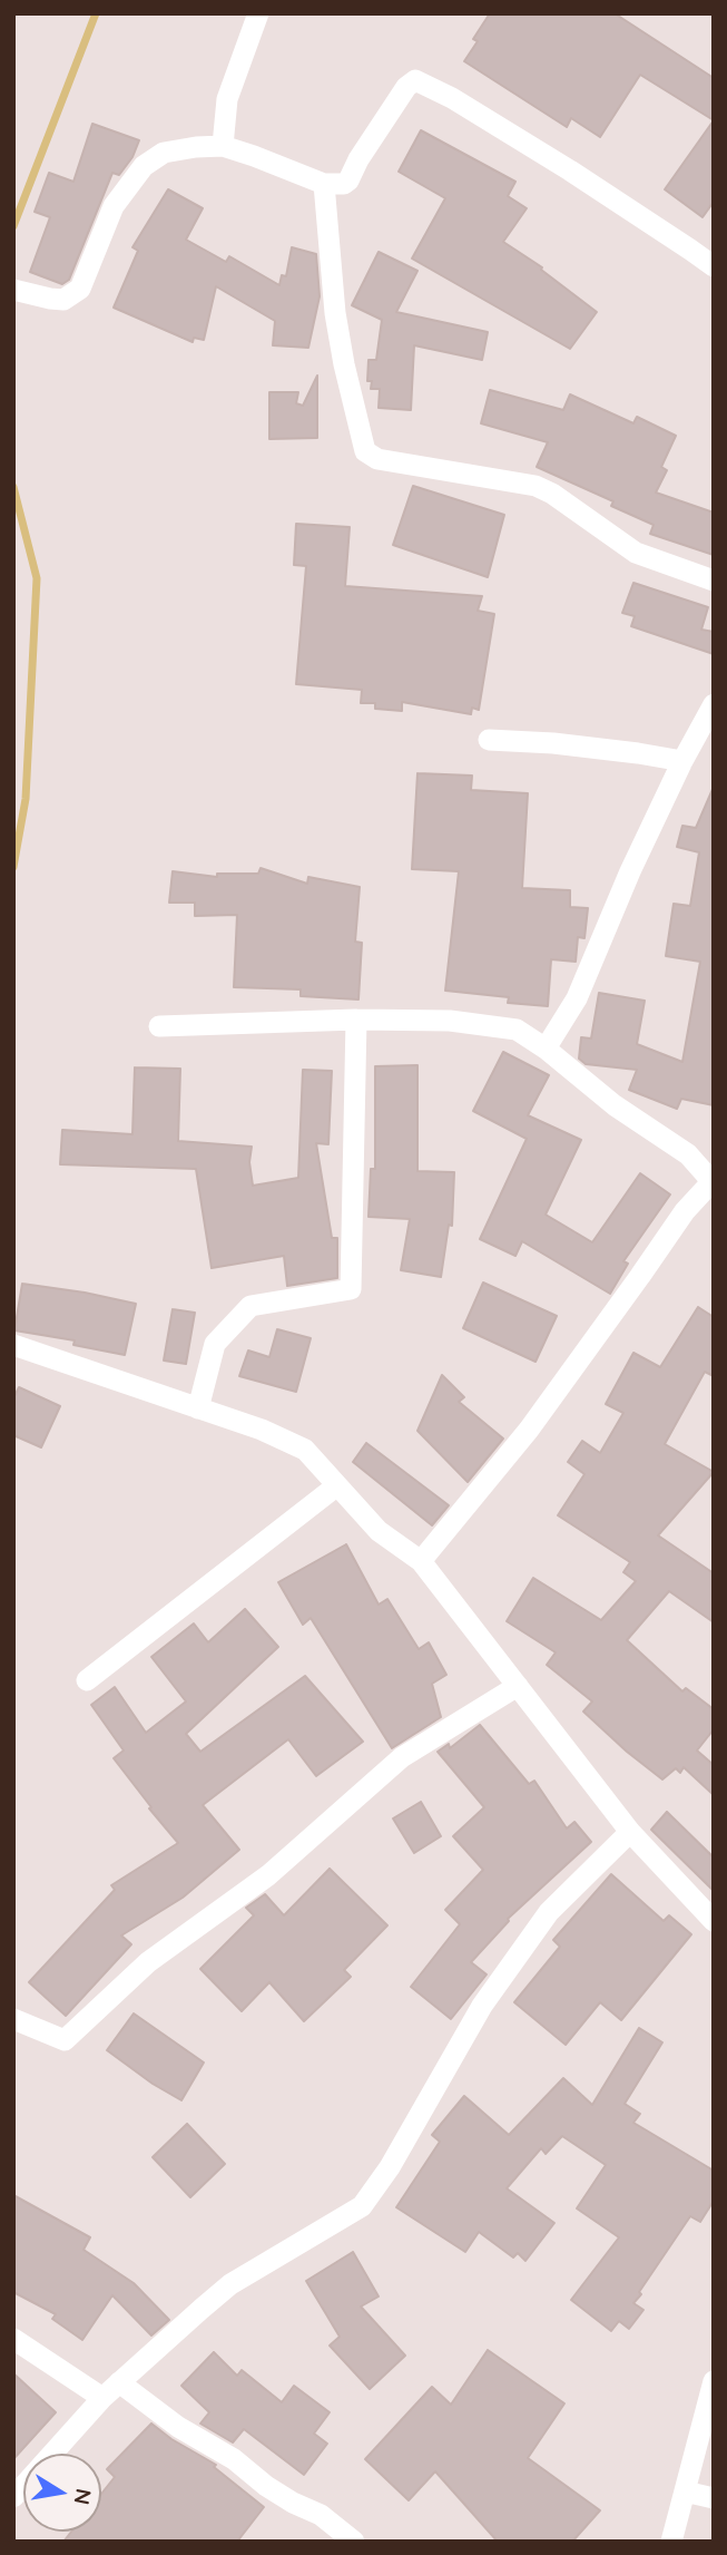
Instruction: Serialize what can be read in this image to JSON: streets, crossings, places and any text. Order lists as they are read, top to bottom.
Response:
{
  "north": "right"
}
